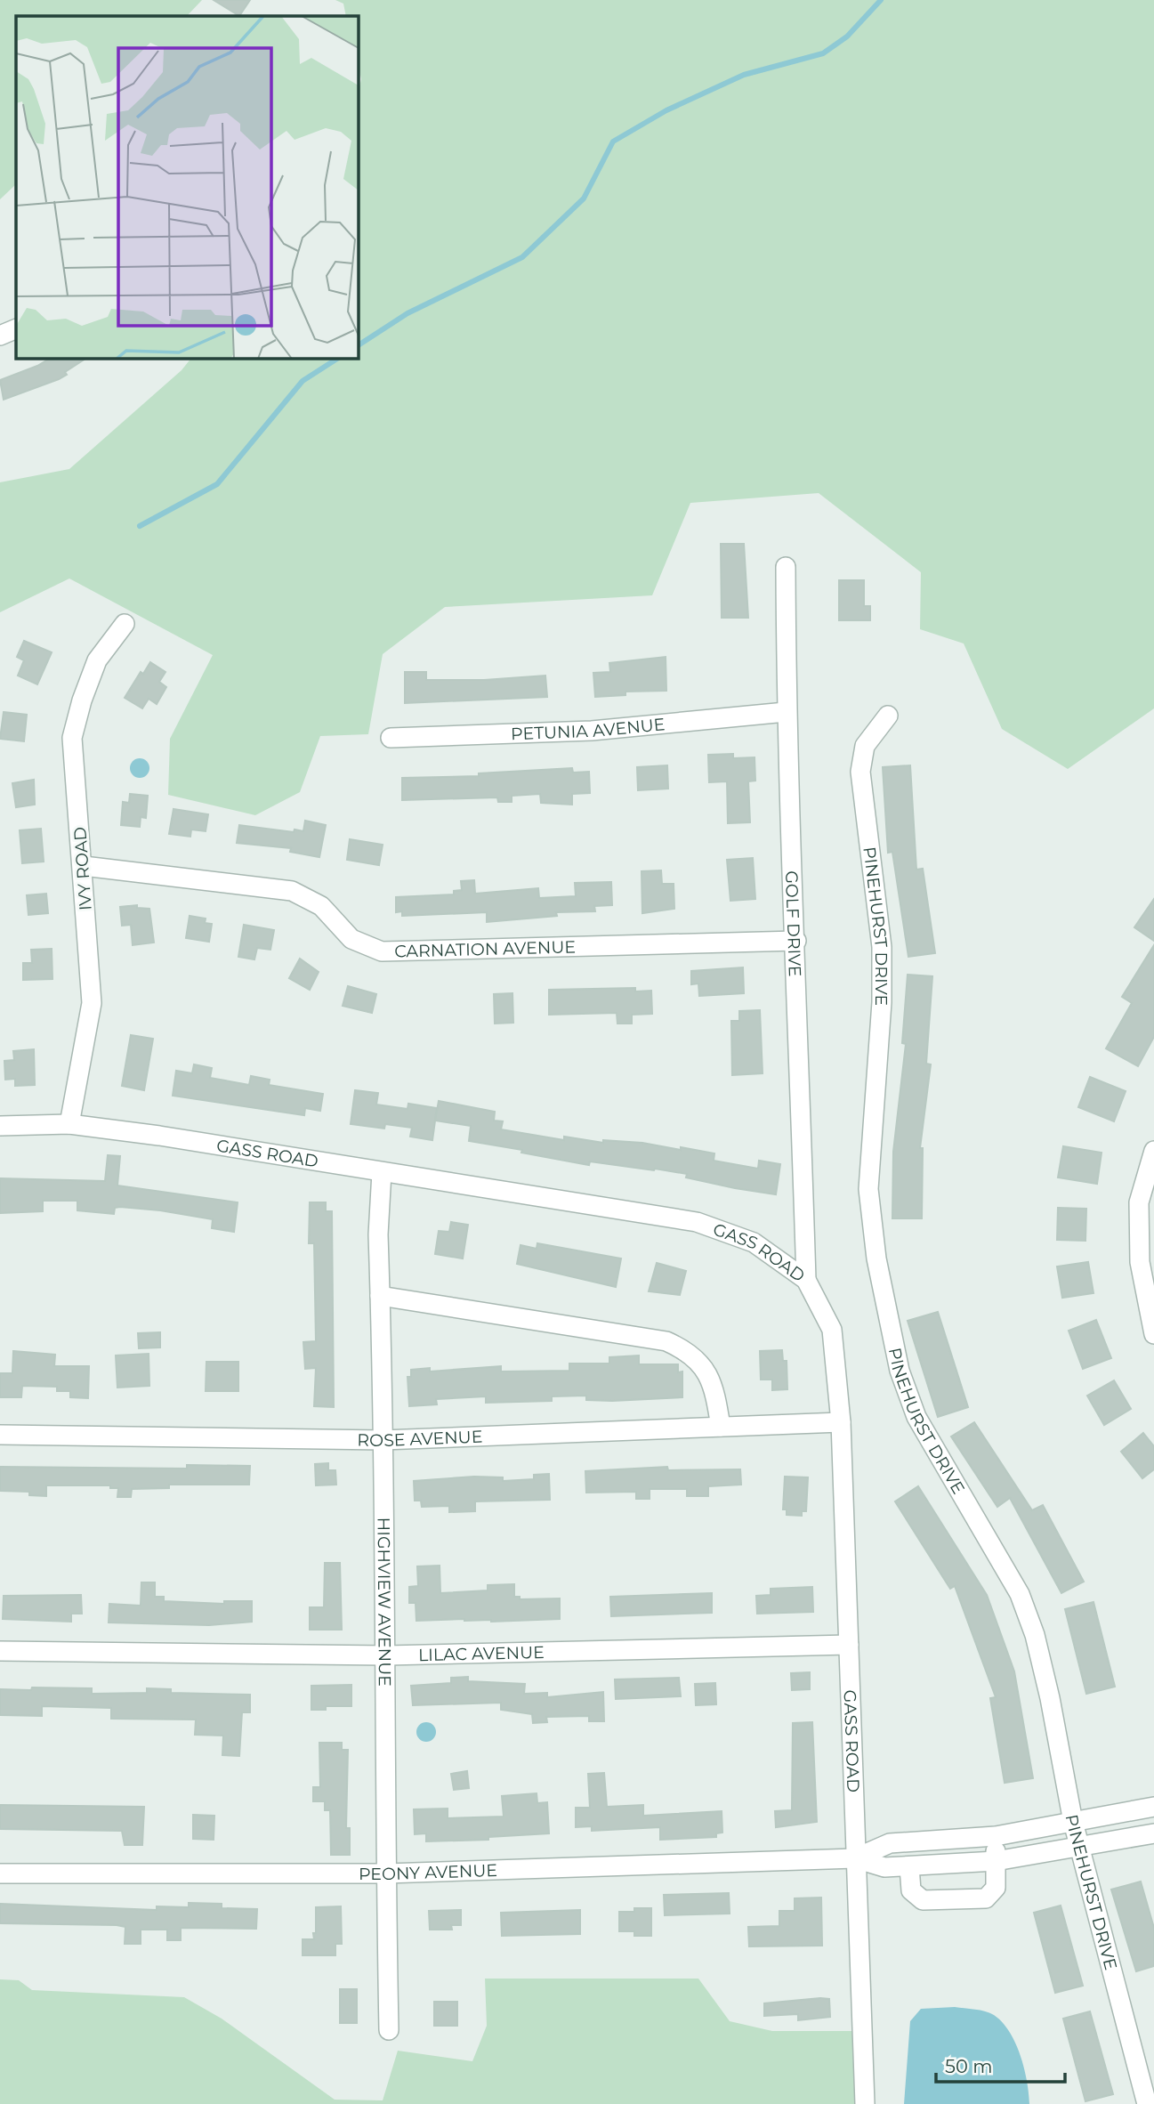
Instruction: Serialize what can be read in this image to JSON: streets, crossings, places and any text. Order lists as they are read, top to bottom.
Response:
{
  "streets": {
    "street": [
      "PETUNIA AVENUE",
      "IVY ROAD",
      "GOLF DRIVE",
      "PINEHURST DRIVE",
      "CARNATION AVENUE",
      "GASS ROAD",
      "ROSE AVENUE",
      "HIGHVIEW AVENUE",
      "LILAC AVENUE",
      "PEONY AVENUE"
    ]
  },
  "crossings": [
    ["PETUNIA AVENUE", "GOLF DRIVE"],
    ["IVY ROAD", "CARNATION AVENUE"],
    ["IVY ROAD", "GASS ROAD"],
    ["GOLF DRIVE", "CARNATION AVENUE"],
    ["GOLF DRIVE", "GASS ROAD"],
    ["GASS ROAD", "ROSE AVENUE"],
    ["GASS ROAD", "HIGHVIEW AVENUE"],
    ["GASS ROAD", "LILAC AVENUE"],
    ["GASS ROAD", "PEONY AVENUE"],
    ["ROSE AVENUE", "HIGHVIEW AVENUE"],
    ["HIGHVIEW AVENUE", "LILAC AVENUE"],
    ["HIGHVIEW AVENUE", "PEONY AVENUE"]
  ],
  "scale_bar": "50 m"
}
